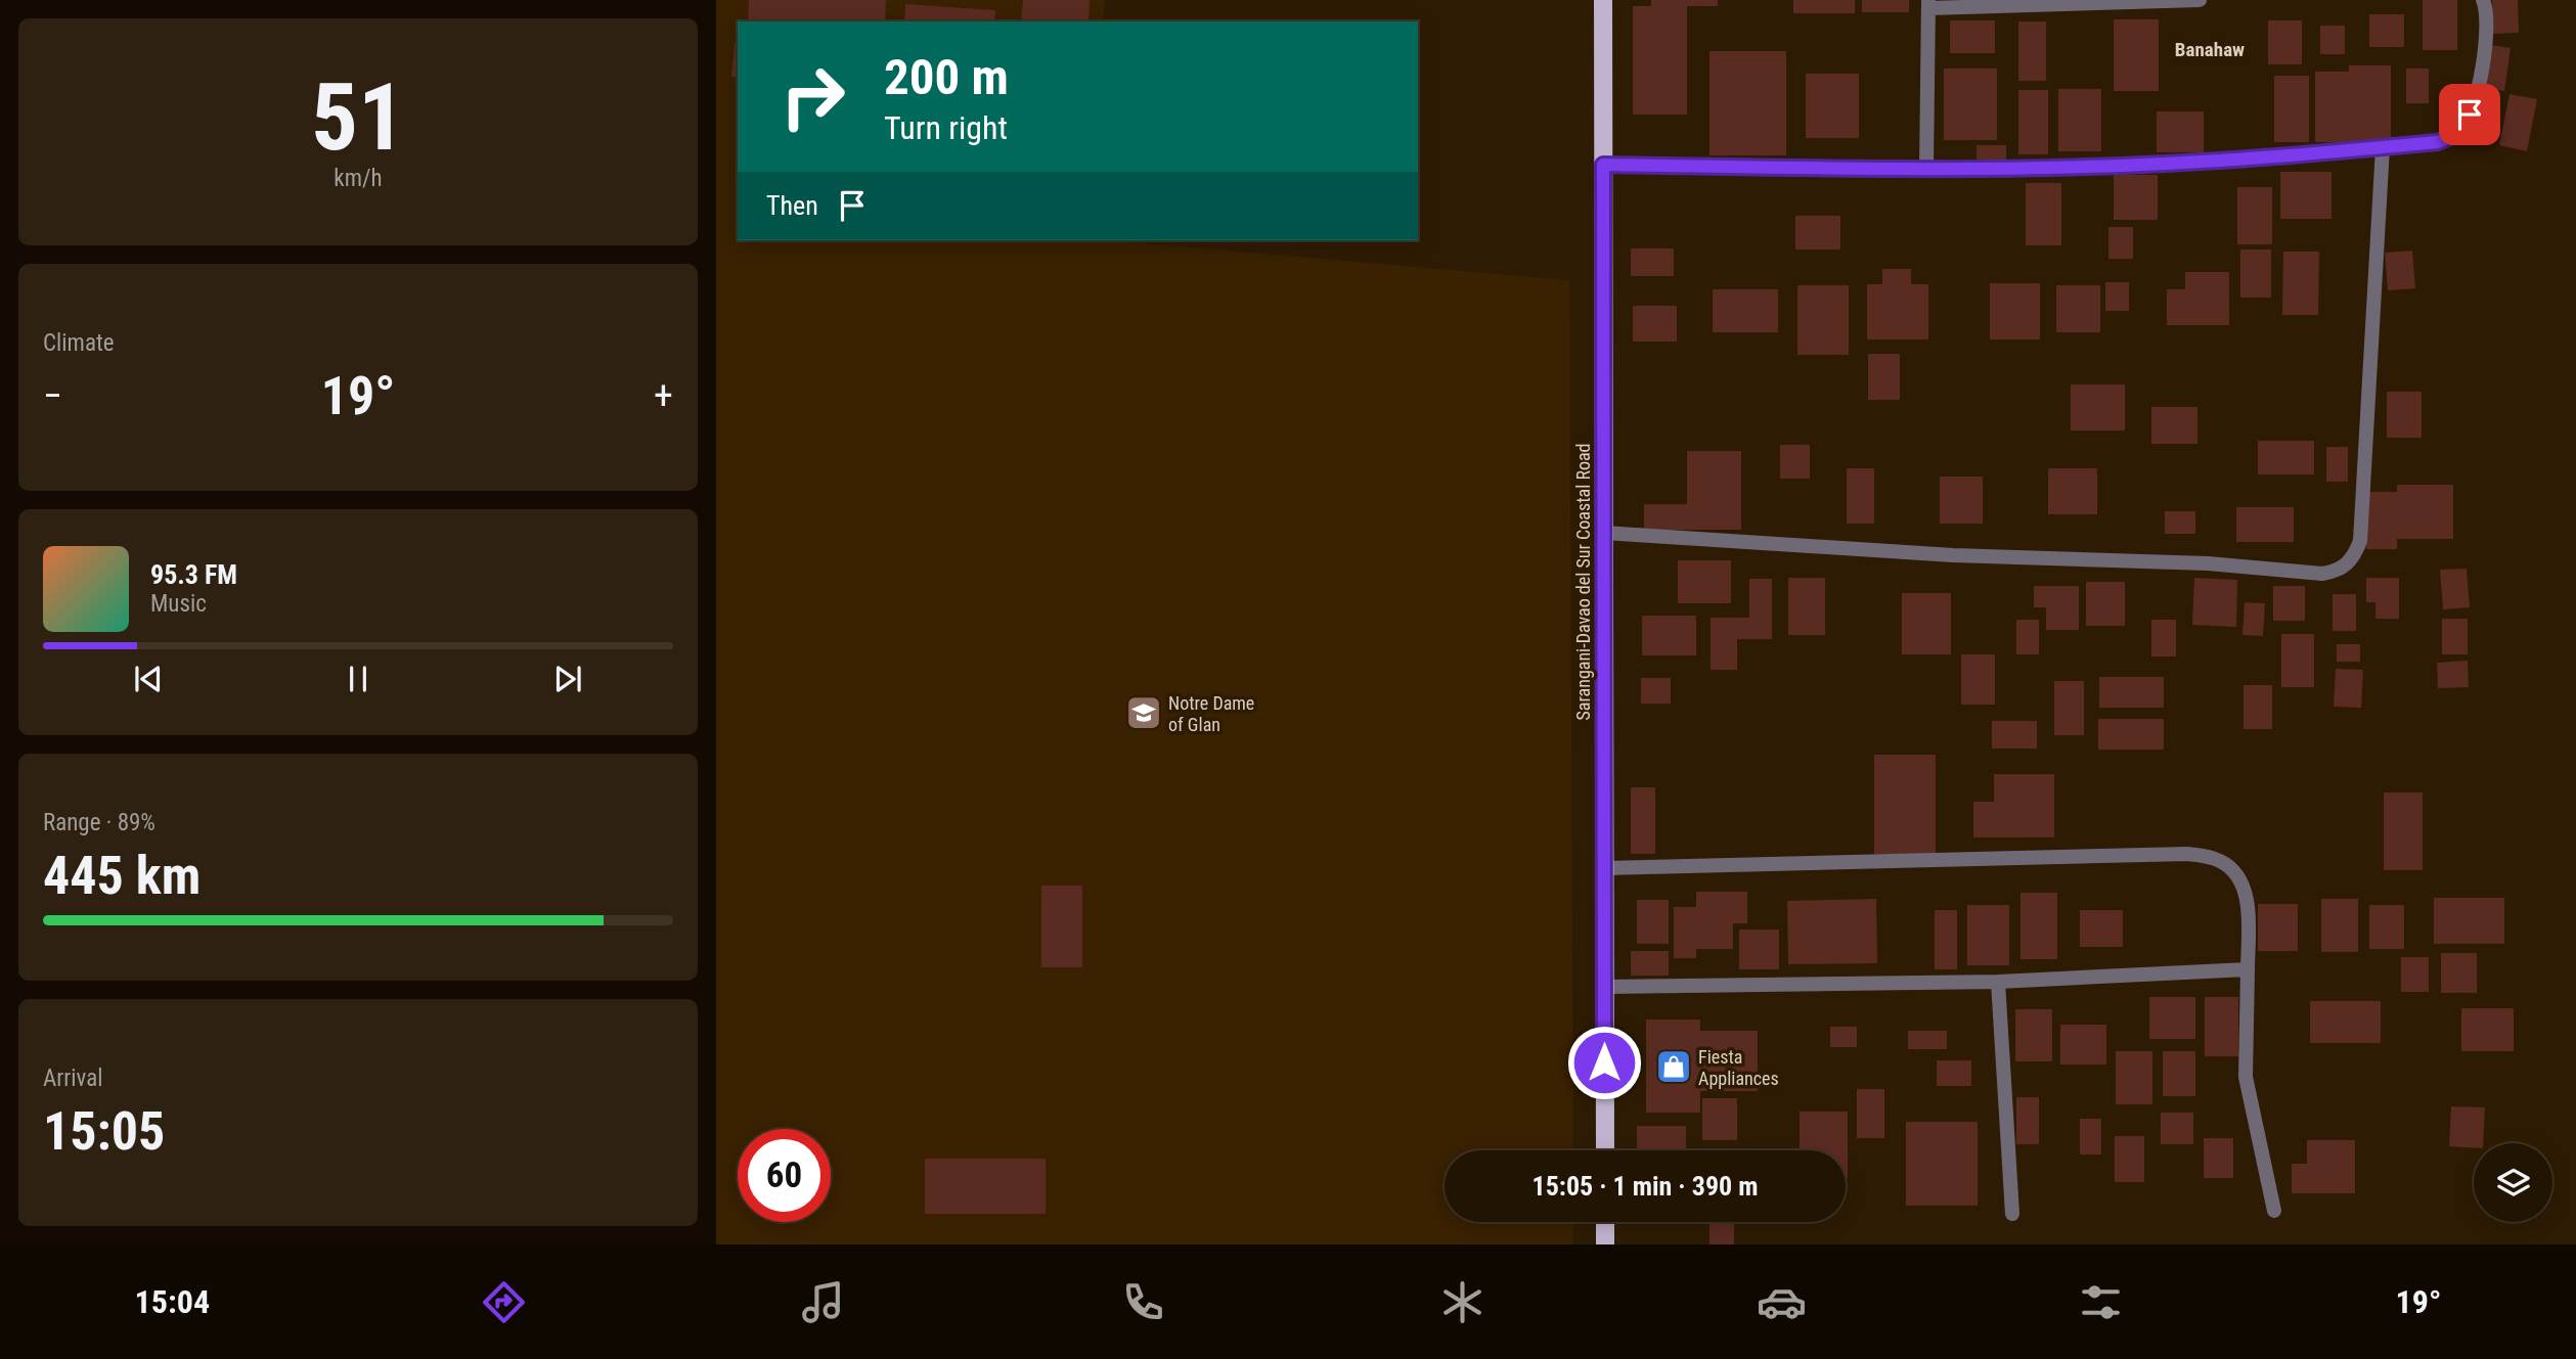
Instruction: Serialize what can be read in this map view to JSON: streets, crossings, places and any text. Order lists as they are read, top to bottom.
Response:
{
  "streets": {
    "main road": ["Sarangani-Davao del Sur Coastal Road"]
  },
  "districts": ["Banahaw"],
  "places": {
    "school or university": ["Notre Dame of Glan"],
    "shop": ["Fiesta Appliances"]
  },
  "page": {
    "tile": [
      ["51", "km/h"],
      "Climate",
      ["Range · 89%", "445 km"],
      ["Arrival", "15:05"]
    ],
    "turn": ["200 m", "Turn right"],
    "then": "Then",
    "heat": ["−", "19°", "+"],
    "song": ["95.3 FM", "Music"],
    "limit": "60",
    "trip": "15:05 · 1 min · 390 m",
    "tabs": ["15:04", "19°"]
  }
}
